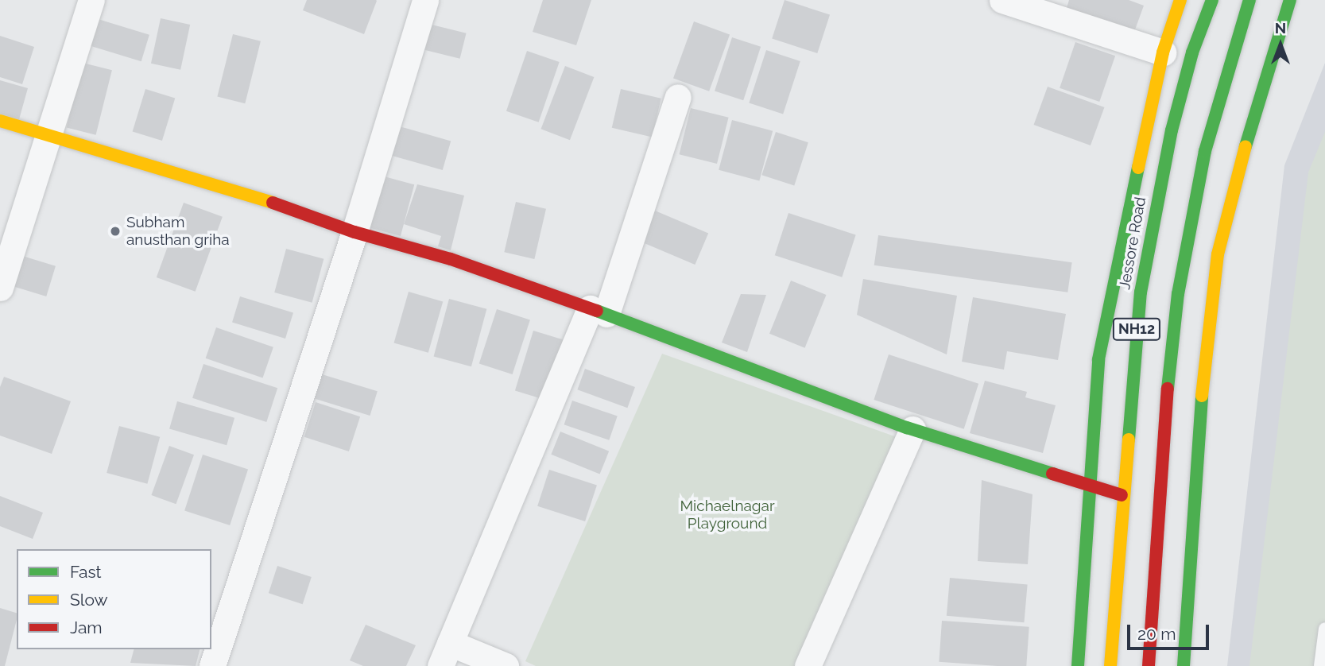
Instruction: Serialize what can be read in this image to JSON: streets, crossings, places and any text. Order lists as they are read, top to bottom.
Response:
{
  "streets": {
    "main road": ["Jessore Road", "NH12"]
  },
  "parks": ["Michaelnagar Playground"],
  "places": ["Subham anusthan griha"],
  "legend": ["Fast", "Slow", "Jam"],
  "scale_bar": "20 m",
  "north": "top"
}
